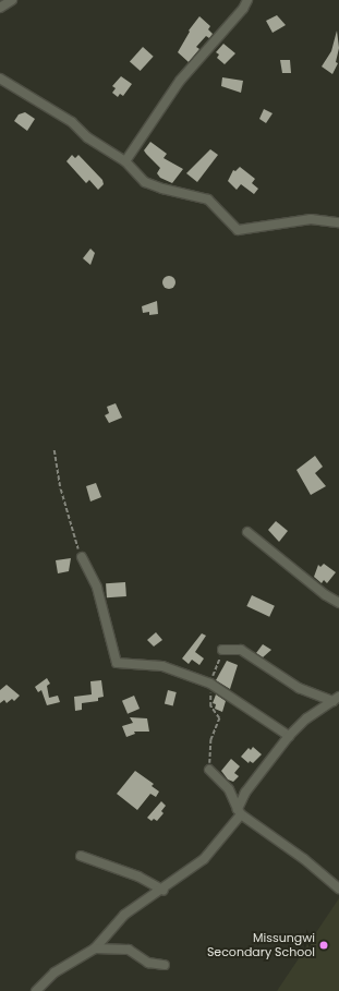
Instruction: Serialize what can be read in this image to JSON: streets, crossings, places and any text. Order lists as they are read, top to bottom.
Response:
{
  "places": ["Missungwi Secondary School"]
}
